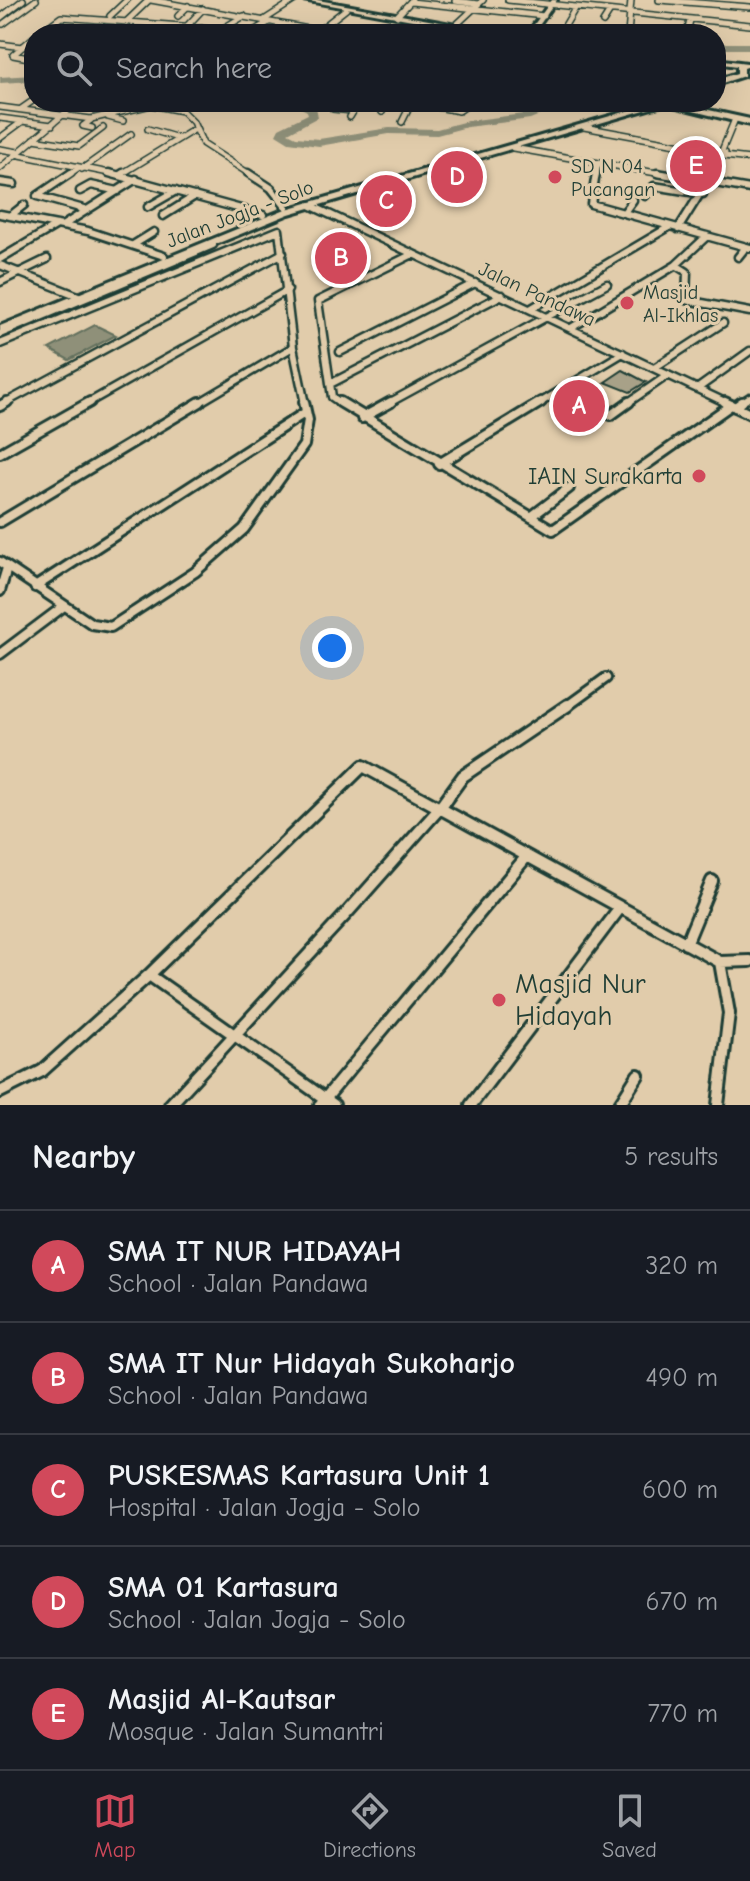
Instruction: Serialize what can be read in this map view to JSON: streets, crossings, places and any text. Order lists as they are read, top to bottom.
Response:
{
  "streets": {
    "main road": ["Jalan Jogja - Solo"],
    "street": ["Jalan Pandawa"]
  },
  "crossings": [
    ["Jalan Jogja - Solo", "Jalan Pandawa"]
  ],
  "places": [
    "SD N 04 Pucangan",
    "Masjid Al-Ikhlas",
    "IAIN Surakarta",
    "Masjid Nur Hidayah"
  ],
  "page": {
    "search": "Search here",
    "pins": [
      "E",
      "D",
      "C",
      "B",
      "A"
    ],
    "heading": ["Nearby", "5 results"],
    "list": [
      {
        "mark": "A",
        "name": "SMA IT NUR HIDAYAH",
        "note": "School · Jalan Pandawa",
        "value": "320 m"
      },
      {
        "mark": "B",
        "name": "SMA IT Nur Hidayah Sukoharjo",
        "note": "School · Jalan Pandawa",
        "value": "490 m"
      },
      {
        "mark": "C",
        "name": "PUSKESMAS Kartasura Unit 1",
        "note": "Hospital · Jalan Jogja - Solo",
        "value": "600 m"
      },
      {
        "mark": "D",
        "name": "SMA 01 Kartasura",
        "note": "School · Jalan Jogja - Solo",
        "value": "670 m"
      },
      {
        "mark": "E",
        "name": "Masjid Al-Kautsar",
        "note": "Mosque · Jalan Sumantri",
        "value": "770 m"
      }
    ],
    "nav": ["Map", "Directions", "Saved"]
  }
}
